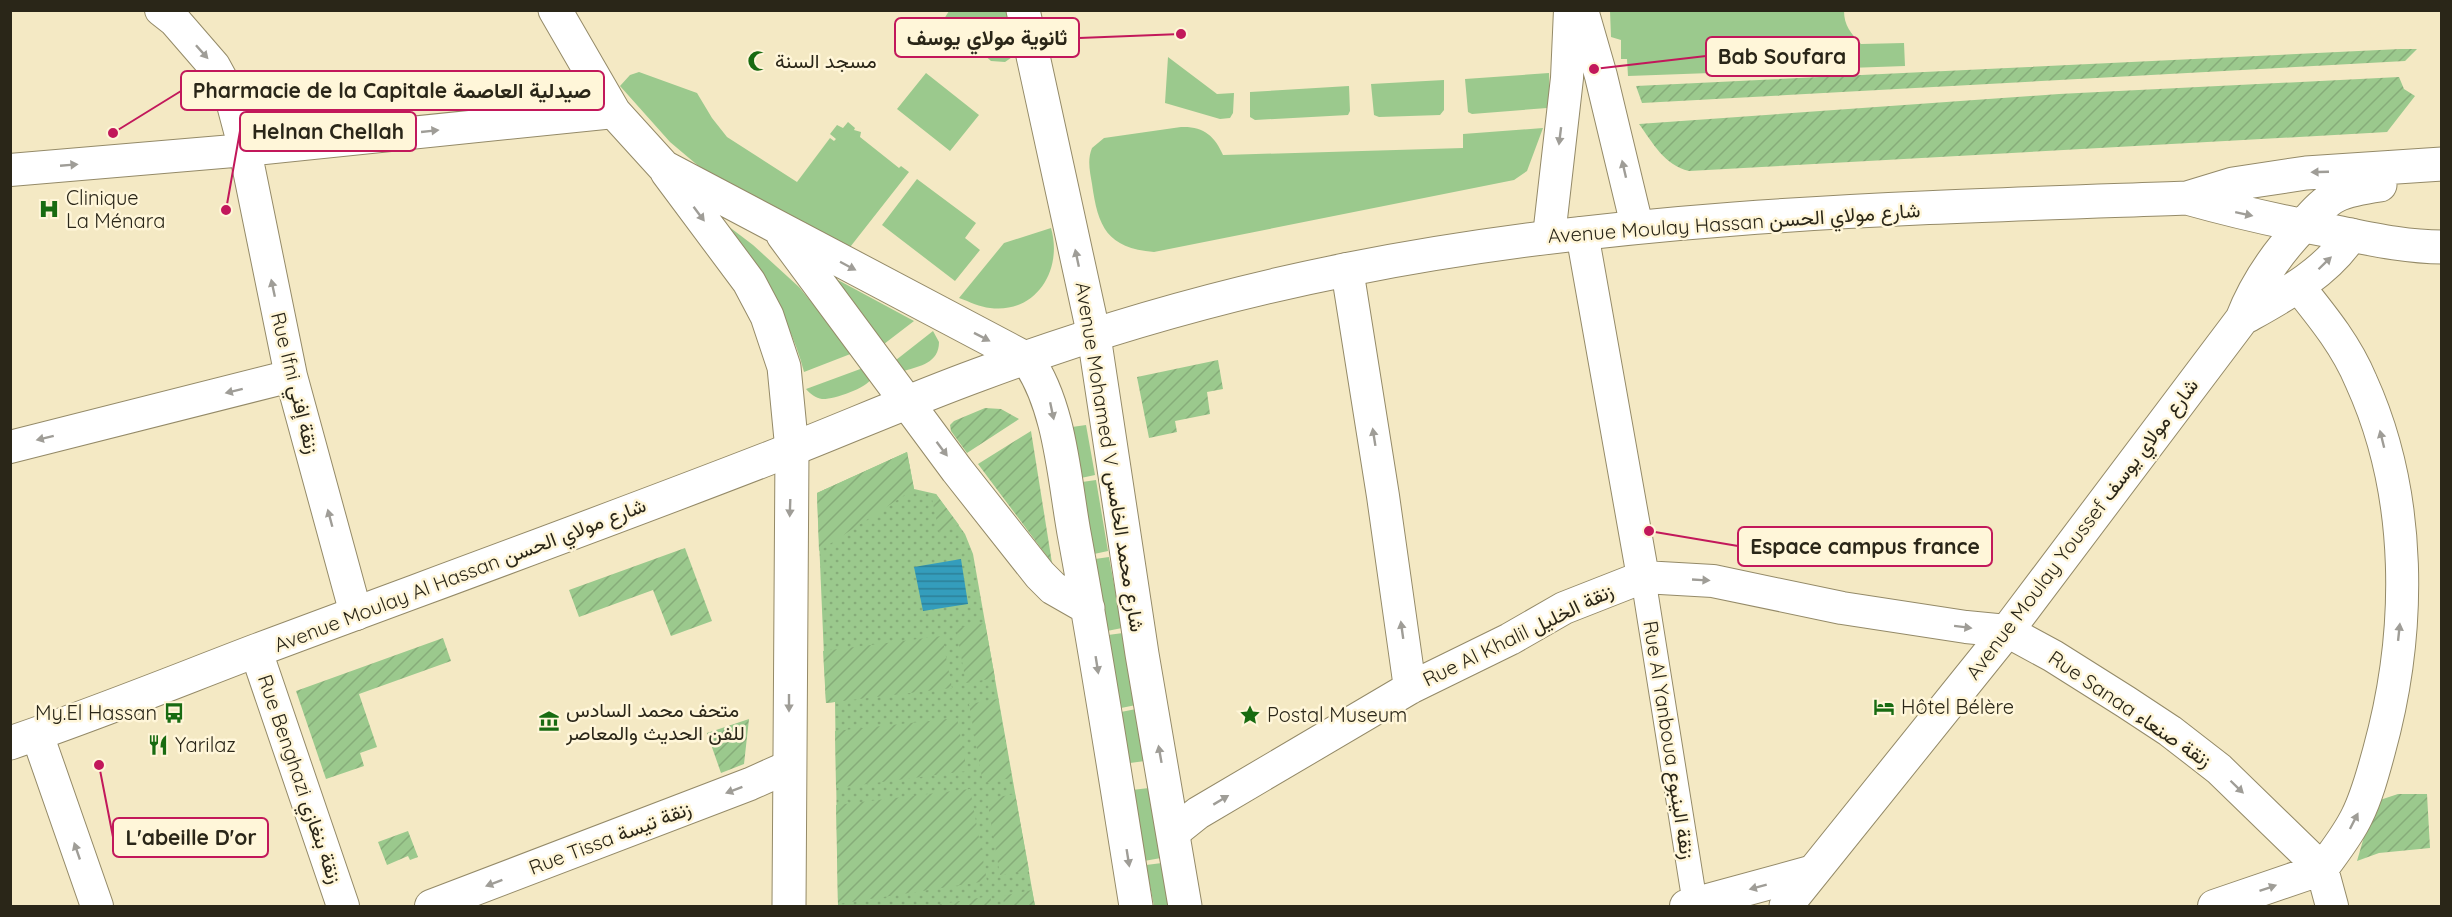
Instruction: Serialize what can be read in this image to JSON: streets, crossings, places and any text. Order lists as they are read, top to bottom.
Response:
{
  "streets": {
    "main road": [
      "Avenue Moulay Hassan شارع مولاي الحسن",
      "Avenue Mohamed V شارع محمد الخامس",
      "Avenue Moulay Youssef شارع مولاي يوسف",
      "Avenue Moulay Al Hassan شارع مولاي الحسن"
    ],
    "street": [
      "Rue Ifni زنقة إفني",
      "Rue Al Khalil زنقة الخليل",
      "Rue Sanaa زنقة صنعاء",
      "Rue Al Yanboua زنقة الينبوع",
      "Rue Benghazi زنقة بنغازي",
      "Rue Tissa زنقة تيسة"
    ]
  },
  "crossings": [
    ["Avenue Moulay Hassan شارع مولاي الحسن", "Avenue Mohamed V شارع محمد الخامس"],
    ["Avenue Moulay Hassan شارع مولاي الحسن", "Avenue Moulay Youssef شارع مولاي يوسف"],
    ["Avenue Moulay Hassan شارع مولاي الحسن", "Avenue Moulay Al Hassan شارع مولاي الحسن"],
    ["Rue Ifni زنقة إفني", "Avenue Moulay Al Hassan شارع مولاي الحسن"],
    ["Avenue Mohamed V شارع محمد الخامس", "Rue Al Khalil زنقة الخليل"],
    ["Avenue Moulay Youssef شارع مولاي يوسف", "Rue Al Khalil زنقة الخليل"],
    ["Avenue Moulay Youssef شارع مولاي يوسف", "Rue Sanaa زنقة صنعاء"],
    ["Avenue Moulay Al Hassan شارع مولاي الحسن", "Rue Benghazi زنقة بنغازي"],
    ["Rue Al Khalil زنقة الخليل", "Rue Sanaa زنقة صنعاء"],
    ["Rue Al Khalil زنقة الخليل", "Rue Al Yanboua زنقة الينبوع"]
  ],
  "one_way": ["Rue Al Khalil زنقة الخليل", "Rue Sanaa زنقة صنعاء", "Rue Tissa زنقة تيسة"],
  "places": {
    "other": [
      "ثانوية مولاي يوسف",
      "Bab Soufara",
      "Pharmacie de la Capitale صيدلية العاصمة",
      "Helnan Chellah",
      "Espace campus france",
      "L'abeille D'or"
    ],
    "mosque": ["مسجد السنة"],
    "hospital": ["Clinique La Ménara"],
    "hotel": ["Hôtel Bélère"],
    "bus stop": ["My.El Hassan"],
    "place": ["Postal Museum"],
    "museum": ["متحف محمد السادس للفن الحديث والمعاصر"],
    "restaurant": ["Yarilaz"]
  }
}
